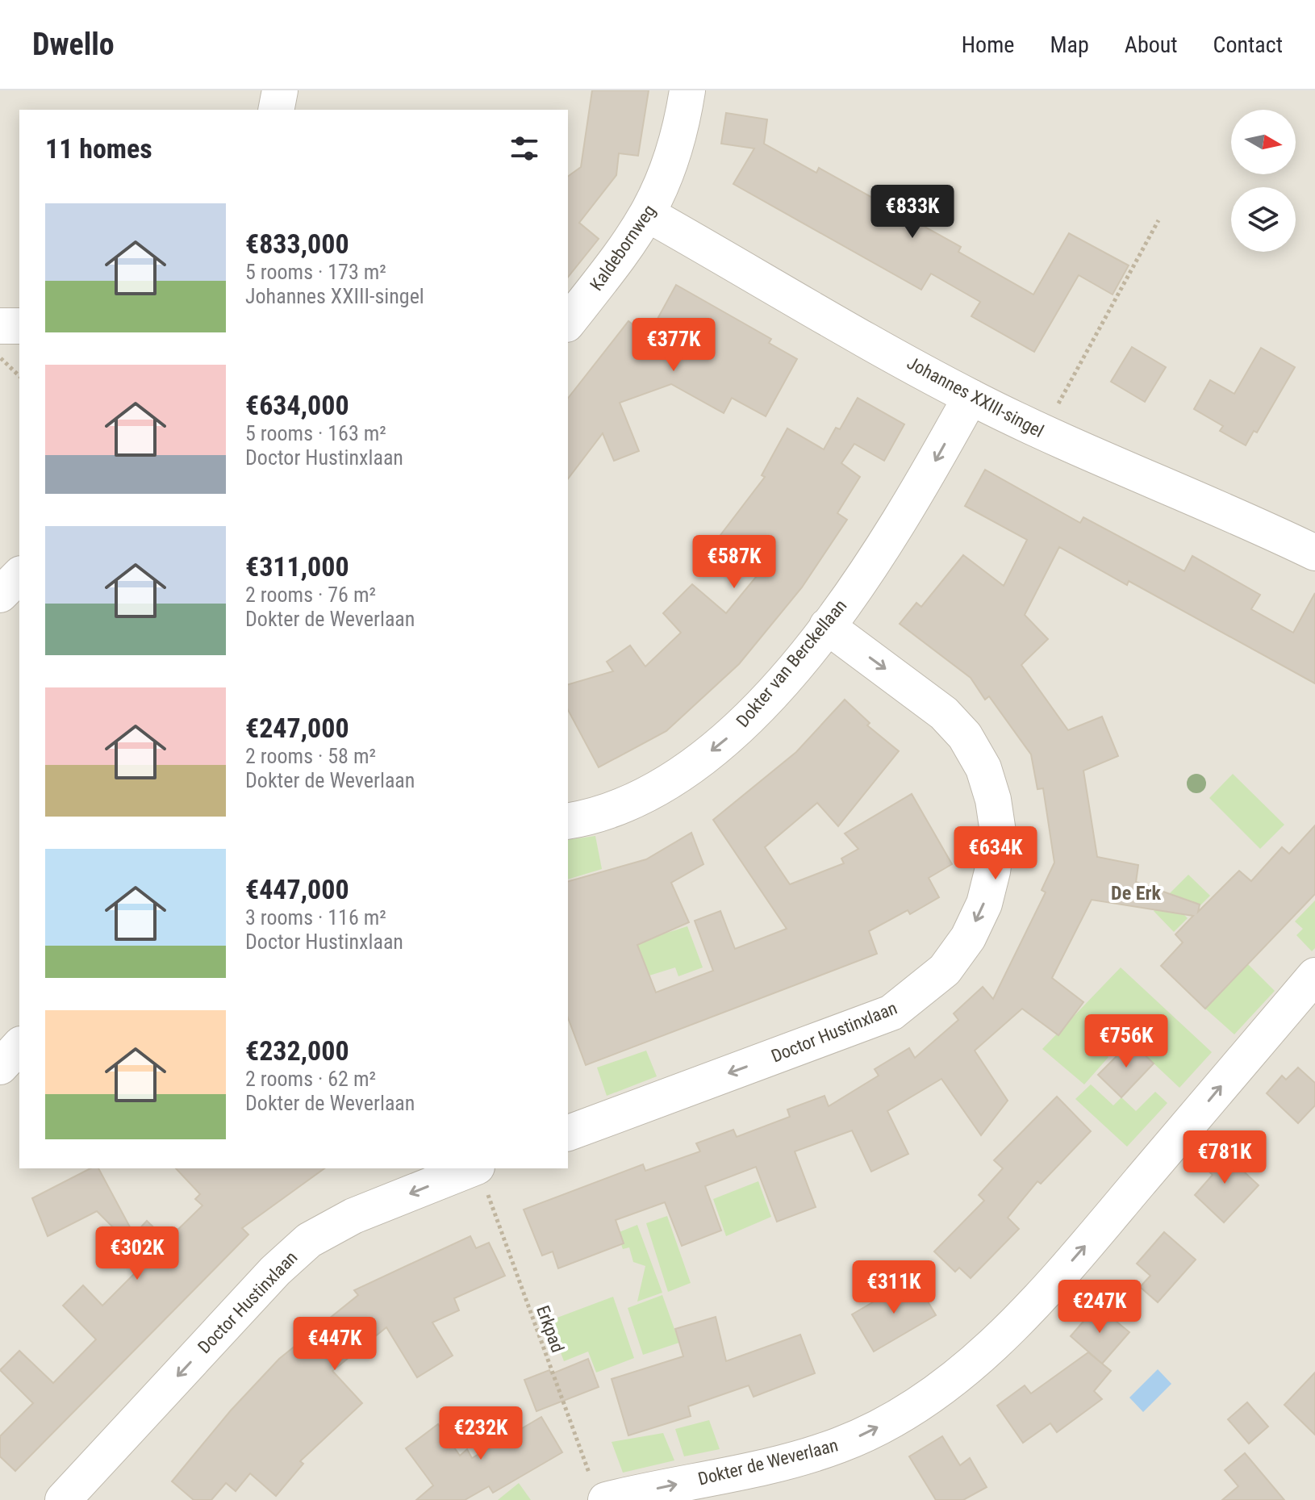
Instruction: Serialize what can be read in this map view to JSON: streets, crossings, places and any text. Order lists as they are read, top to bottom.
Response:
{
  "streets": {
    "street": [
      "Kaldebornweg",
      "Johannes XXIII-singel",
      "Dokter van Berckellaan",
      "Doctor Hustinxlaan",
      "Dokter de Weverlaan"
    ],
    "path": ["Erkpad"]
  },
  "crossings": [
    ["Kaldebornweg", "Johannes XXIII-singel"],
    ["Johannes XXIII-singel", "Dokter van Berckellaan"],
    ["Dokter van Berckellaan", "Doctor Hustinxlaan"],
    ["Doctor Hustinxlaan", "Erkpad"],
    ["Erkpad", "Dokter de Weverlaan"]
  ],
  "one_way": ["Dokter van Berckellaan", "Dokter de Weverlaan"],
  "districts": ["De Erk"],
  "north": "right",
  "page": {
    "header": "Dwello",
    "nav": [
      "Home",
      "Map",
      "About",
      "Contact"
    ],
    "heading": "11 homes",
    "price": [
      "€833K",
      "€377K",
      "€587K",
      "€634K",
      "€756K",
      "€781K",
      "€302K",
      "€311K",
      "€247K",
      "€447K",
      "€232K"
    ],
    "list": [
      {
        "name": "€833,000",
        "note": "5 rooms · 173 m² · Johannes XXIII-singel"
      },
      {
        "name": "€634,000",
        "note": "5 rooms · 163 m² · Doctor Hustinxlaan"
      },
      {
        "name": "€311,000",
        "note": "2 rooms · 76 m² · Dokter de Weverlaan"
      },
      {
        "name": "€247,000",
        "note": "2 rooms · 58 m² · Dokter de Weverlaan"
      },
      {
        "name": "€447,000",
        "note": "3 rooms · 116 m² · Doctor Hustinxlaan"
      },
      {
        "name": "€232,000",
        "note": "2 rooms · 62 m² · Dokter de Weverlaan"
      }
    ]
  }
}
